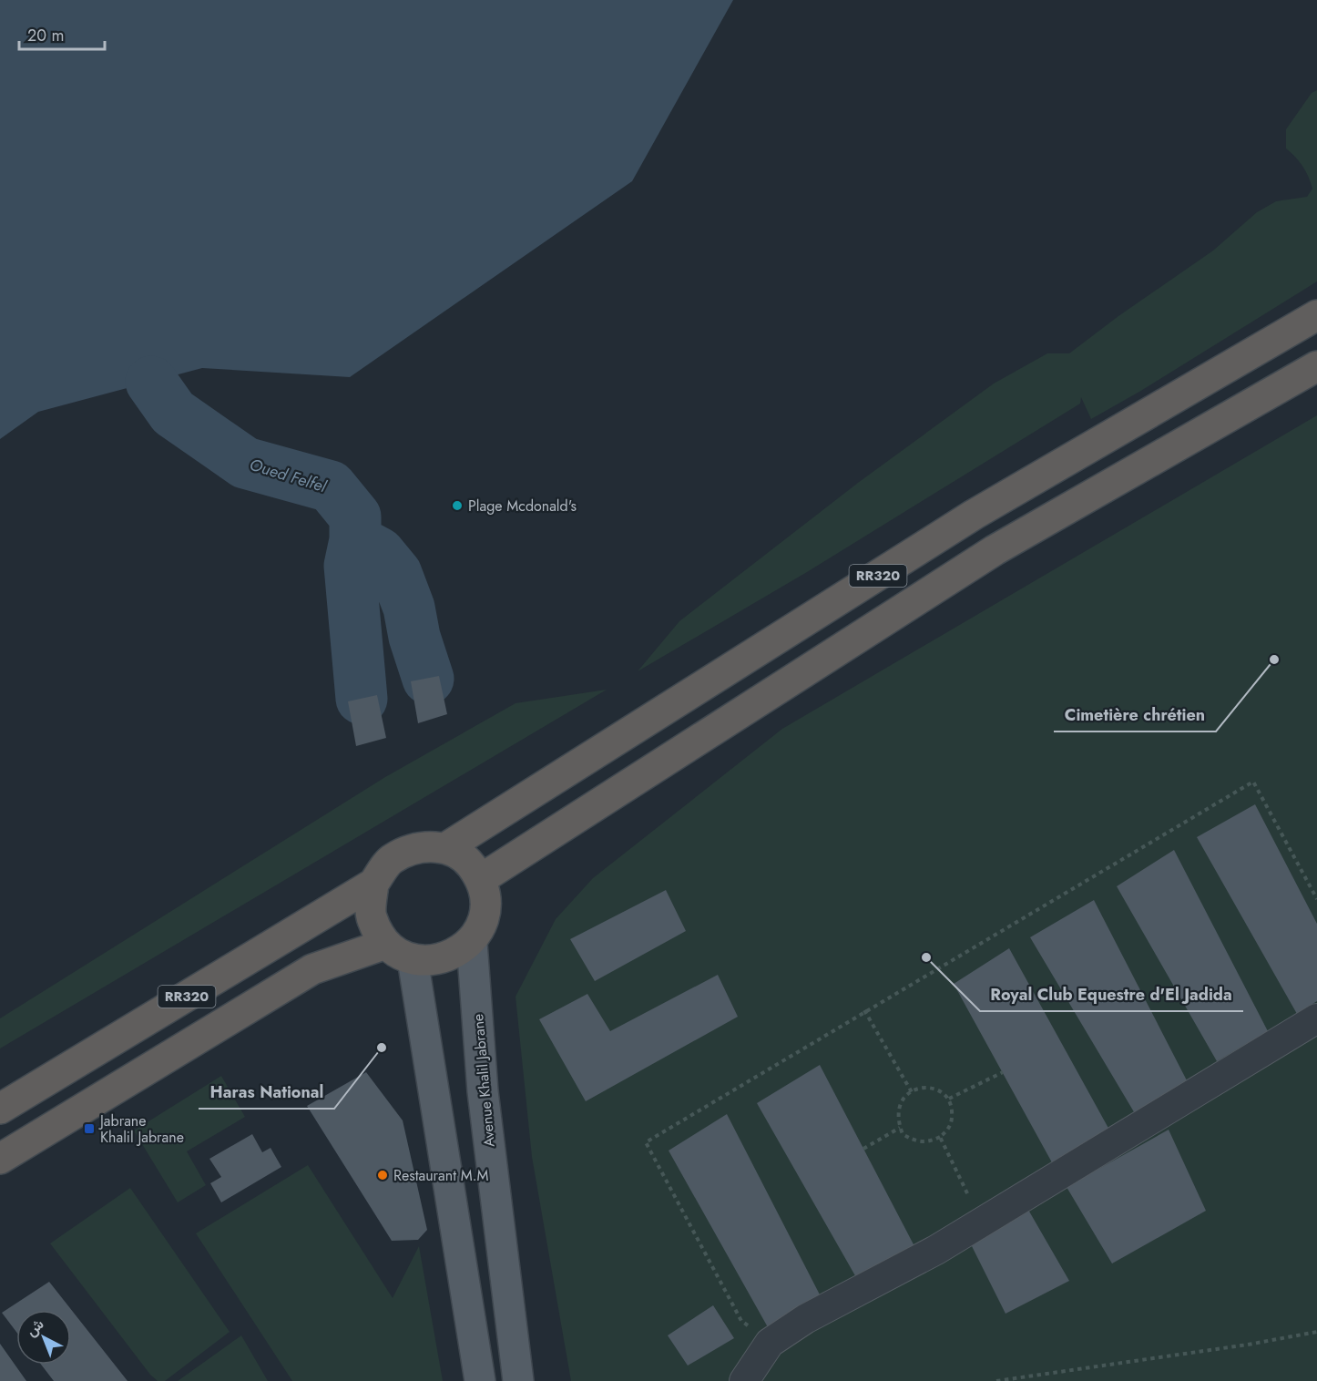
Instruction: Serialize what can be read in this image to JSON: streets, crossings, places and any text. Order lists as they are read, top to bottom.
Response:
{
  "streets": {
    "highway": ["RR320"],
    "main road": ["Avenue Khalil Jabrane"]
  },
  "crossings": [
    ["RR320", "Avenue Khalil Jabrane"]
  ],
  "water": ["Oued Felfel"],
  "places": {
    "other": [
      "Plage Mcdonald's",
      "Cimetière chrétien",
      "Royal Club Equestre d'El Jadida",
      "Haras National",
      "Restaurant M.M"
    ],
    "transit": ["Jabrane Khalil Jabrane"]
  },
  "scale_bar": "20 m",
  "north": "top left"
}
